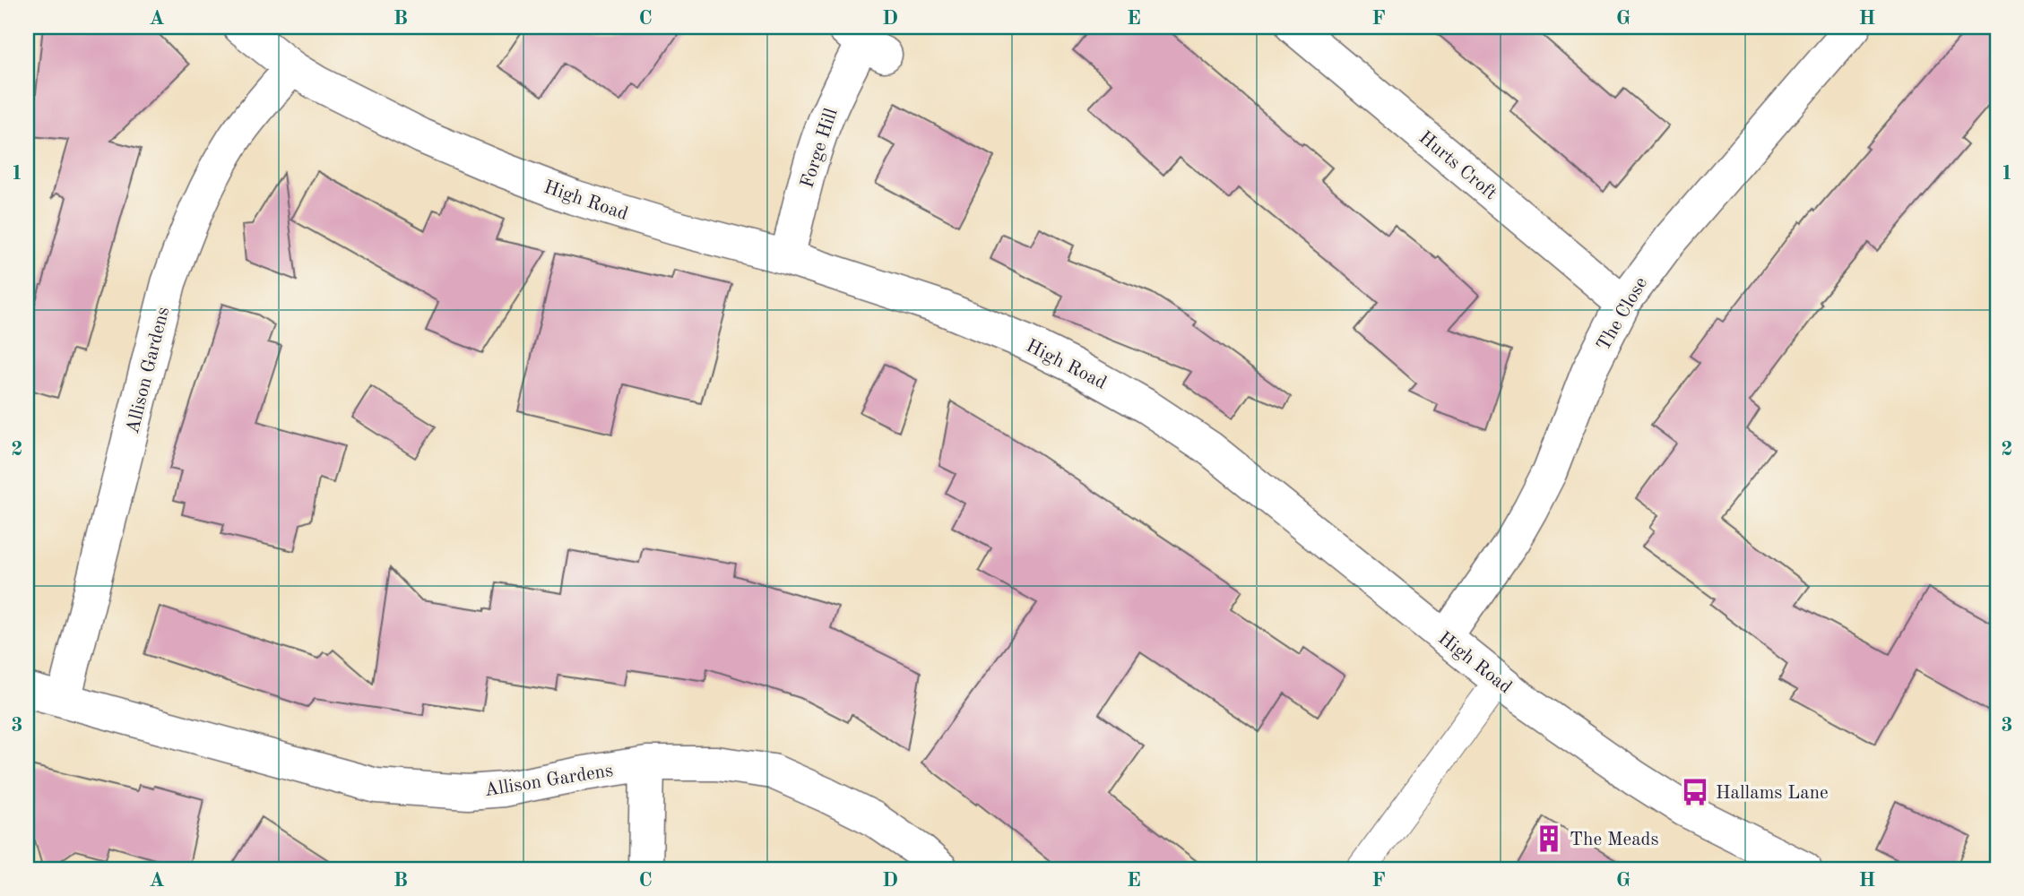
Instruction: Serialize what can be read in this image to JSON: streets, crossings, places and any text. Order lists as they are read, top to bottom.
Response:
{
  "streets": {
    "street": [
      "Forge Hill",
      "Hurts Croft",
      "High Road",
      "The Close",
      "Allison Gardens"
    ]
  },
  "crossings": [
    ["Forge Hill", "High Road"],
    ["Hurts Croft", "The Close"],
    ["High Road", "The Close"],
    ["High Road", "Allison Gardens"]
  ],
  "places": {
    "bus stop": ["Hallams Lane"],
    "building": ["The Meads"]
  },
  "grid": {
    "columns": [
      "A",
      "B",
      "C",
      "D",
      "E",
      "F",
      "G",
      "H"
    ],
    "rows": ["1", "2", "3"]
  }
}
